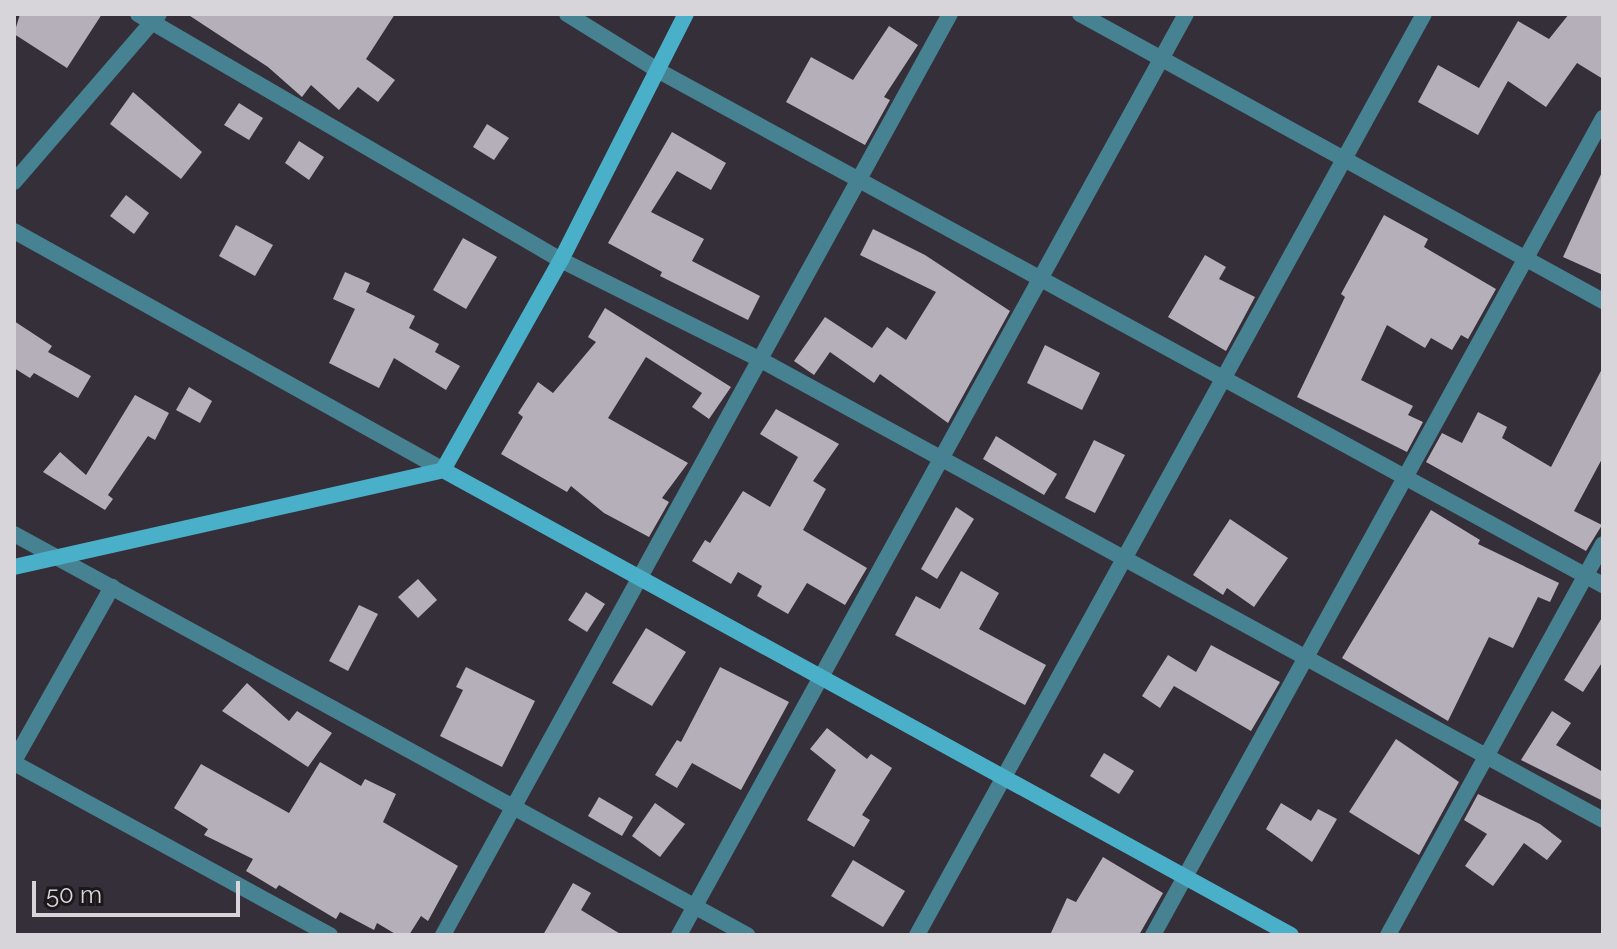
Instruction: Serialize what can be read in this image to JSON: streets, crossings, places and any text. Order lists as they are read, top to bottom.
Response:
{
  "scale_bar": "50 m"
}
